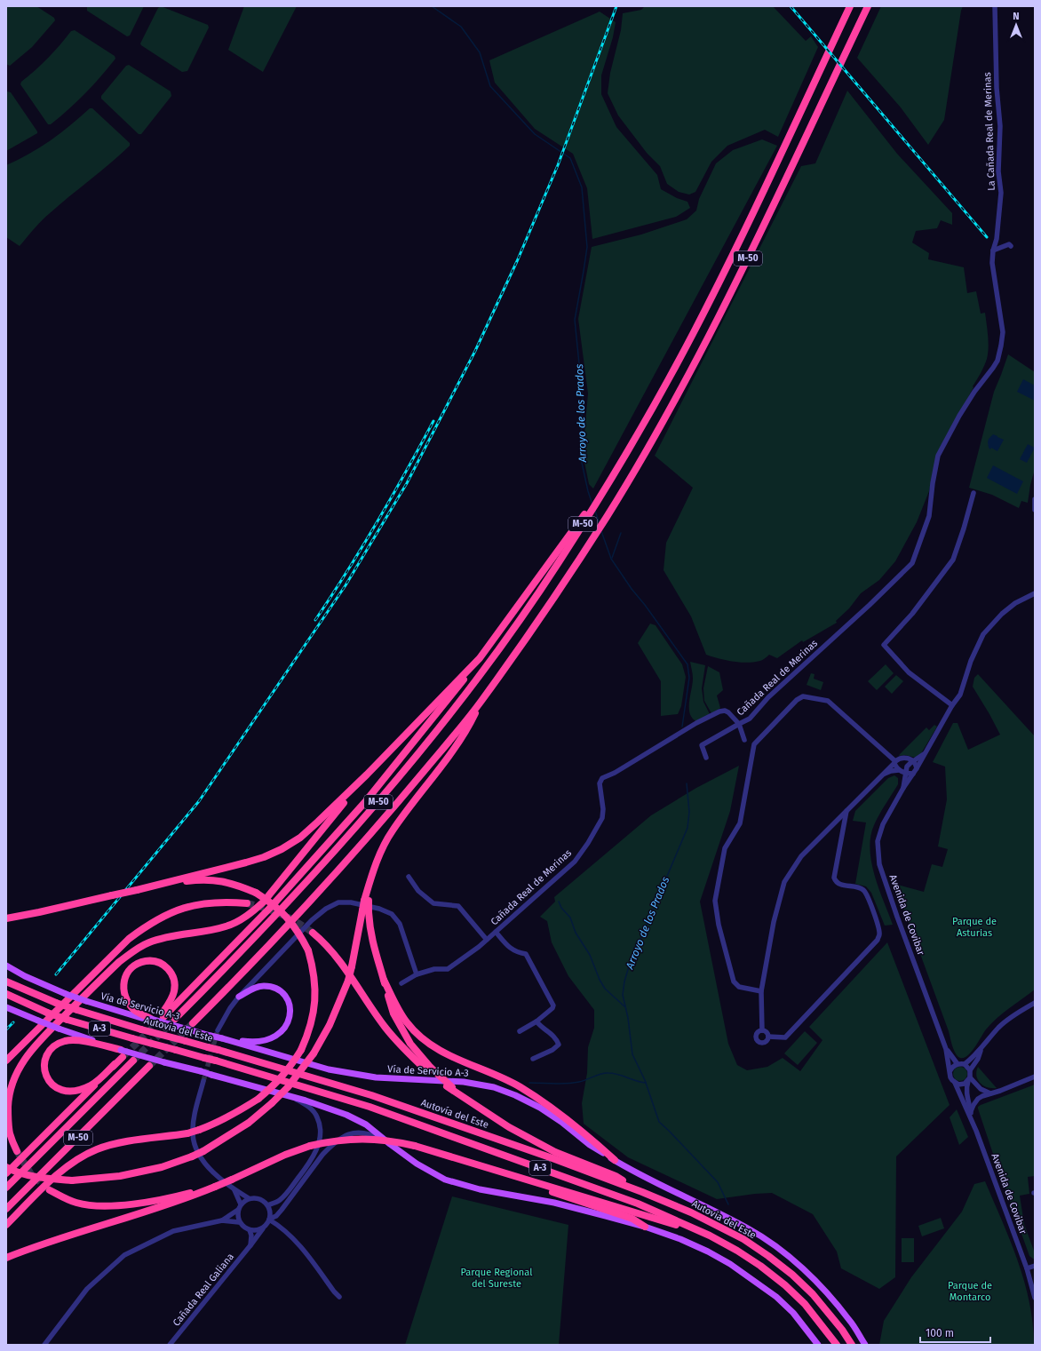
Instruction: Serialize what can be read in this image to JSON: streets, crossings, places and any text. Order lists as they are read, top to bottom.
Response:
{
  "streets": {
    "highway": ["M-50", "A-3", "Autovía del Este"],
    "main road": ["Vía de Servicio A-3"],
    "street": [
      "La Cañada Real de Merinas",
      "Cañada Real de Merinas",
      "Avenida de Covibar",
      "Cañada Real Galiana"
    ]
  },
  "crossings": [
    ["La Cañada Real de Merinas", "Cañada Real de Merinas"]
  ],
  "water": ["Arroyo de los Prados"],
  "parks": ["Parque de Asturias", "Parque Regional del Sureste", "Parque de Montarco"],
  "scale_bar": "100 m",
  "north": "top"
}
